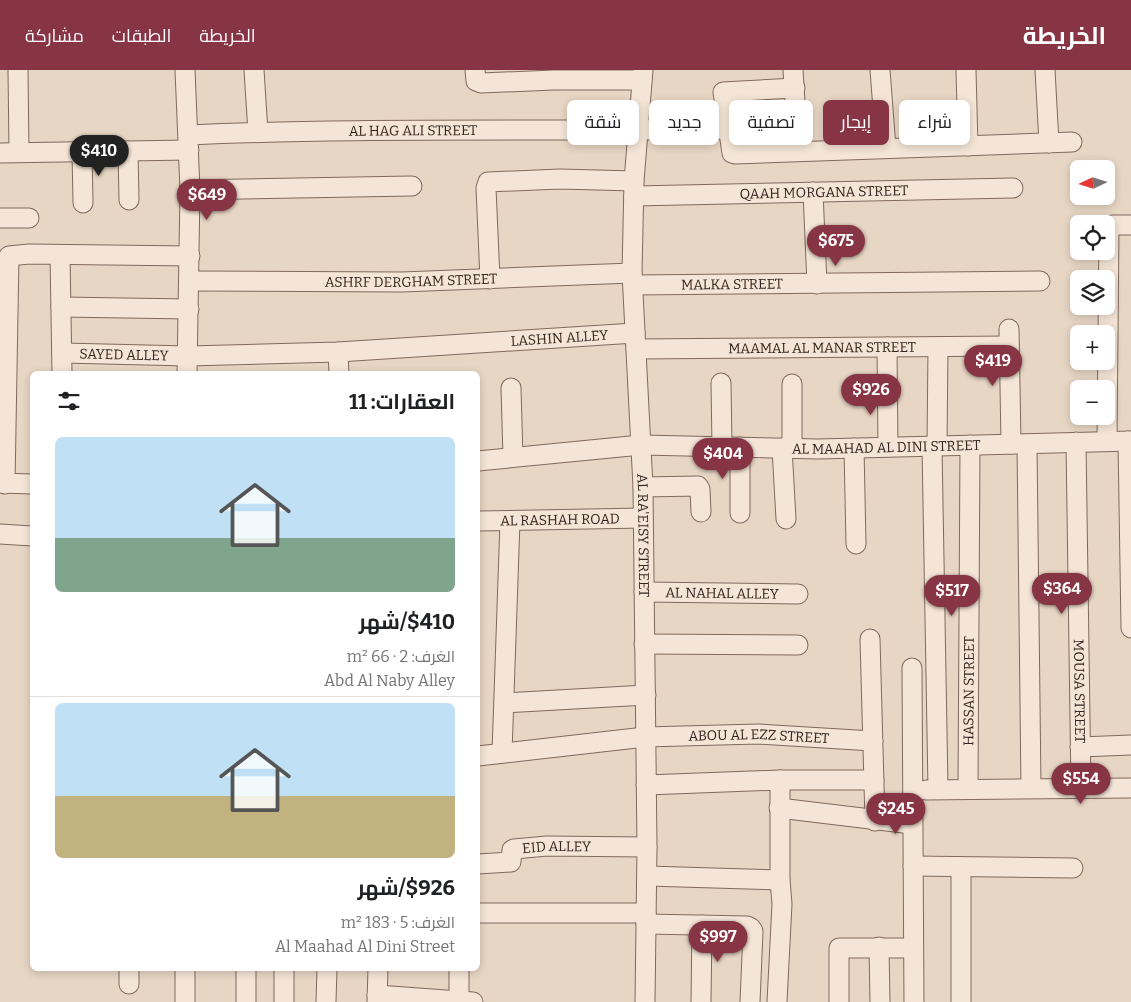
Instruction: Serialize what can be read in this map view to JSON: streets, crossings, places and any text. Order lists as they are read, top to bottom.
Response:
{
  "streets": {
    "street": [
      "AL HAG ALI STREET",
      "QAAH MORGANA STREET",
      "ASHRF DERGHAM STREET",
      "MALKA STREET",
      "LASHIN ALLEY",
      "MAAMAL AL MANAR STREET",
      "SAYED ALLEY",
      "AL MAAHAD AL DINI STREET",
      "AL RASHAH ROAD",
      "AL RA'EISY STREET",
      "AL NAHAL ALLEY",
      "MOUSA STREET",
      "HASSAN STREET",
      "ABOU AL EZZ STREET",
      "EID ALLEY"
    ]
  },
  "crossings": [
    ["QAAH MORGANA STREET", "ASHRF DERGHAM STREET"],
    ["QAAH MORGANA STREET", "AL RA'EISY STREET"],
    ["ASHRF DERGHAM STREET", "MALKA STREET"],
    ["ASHRF DERGHAM STREET", "AL RA'EISY STREET"],
    ["MALKA STREET", "AL RA'EISY STREET"],
    ["LASHIN ALLEY", "MAAMAL AL MANAR STREET"],
    ["LASHIN ALLEY", "SAYED ALLEY"],
    ["LASHIN ALLEY", "AL RA'EISY STREET"],
    ["MAAMAL AL MANAR STREET", "AL MAAHAD AL DINI STREET"],
    ["MAAMAL AL MANAR STREET", "AL RA'EISY STREET"],
    ["AL MAAHAD AL DINI STREET", "AL RA'EISY STREET"],
    ["AL MAAHAD AL DINI STREET", "MOUSA STREET"],
    ["AL MAAHAD AL DINI STREET", "HASSAN STREET"],
    ["AL RASHAH ROAD", "AL RA'EISY STREET"],
    ["AL RA'EISY STREET", "AL NAHAL ALLEY"],
    ["AL RA'EISY STREET", "ABOU AL EZZ STREET"],
    ["AL RA'EISY STREET", "EID ALLEY"]
  ],
  "north": "left",
  "page": {
    "header": "الخريطة",
    "nav": ["الخريطة", "الطبقات", "مشاركة"],
    "chip": [
      "شراء",
      "إيجار",
      "تصفية",
      "جديد",
      "شقة"
    ],
    "price": [
      "$410",
      "$649",
      "$675",
      "$419",
      "$926",
      "$404",
      "$364",
      "$517",
      "$554",
      "$245",
      "$997"
    ],
    "map_buttons": ["+", "−"],
    "heading": "العقارات: 11",
    "list": [
      {
        "name": "$410/شهر",
        "note": "الغرف: 2 · 66 m² · Abd Al Naby Alley"
      },
      {
        "name": "$926/شهر",
        "note": "الغرف: 5 · 183 m² · Al Maahad Al Dini Street"
      }
    ]
  }
}
